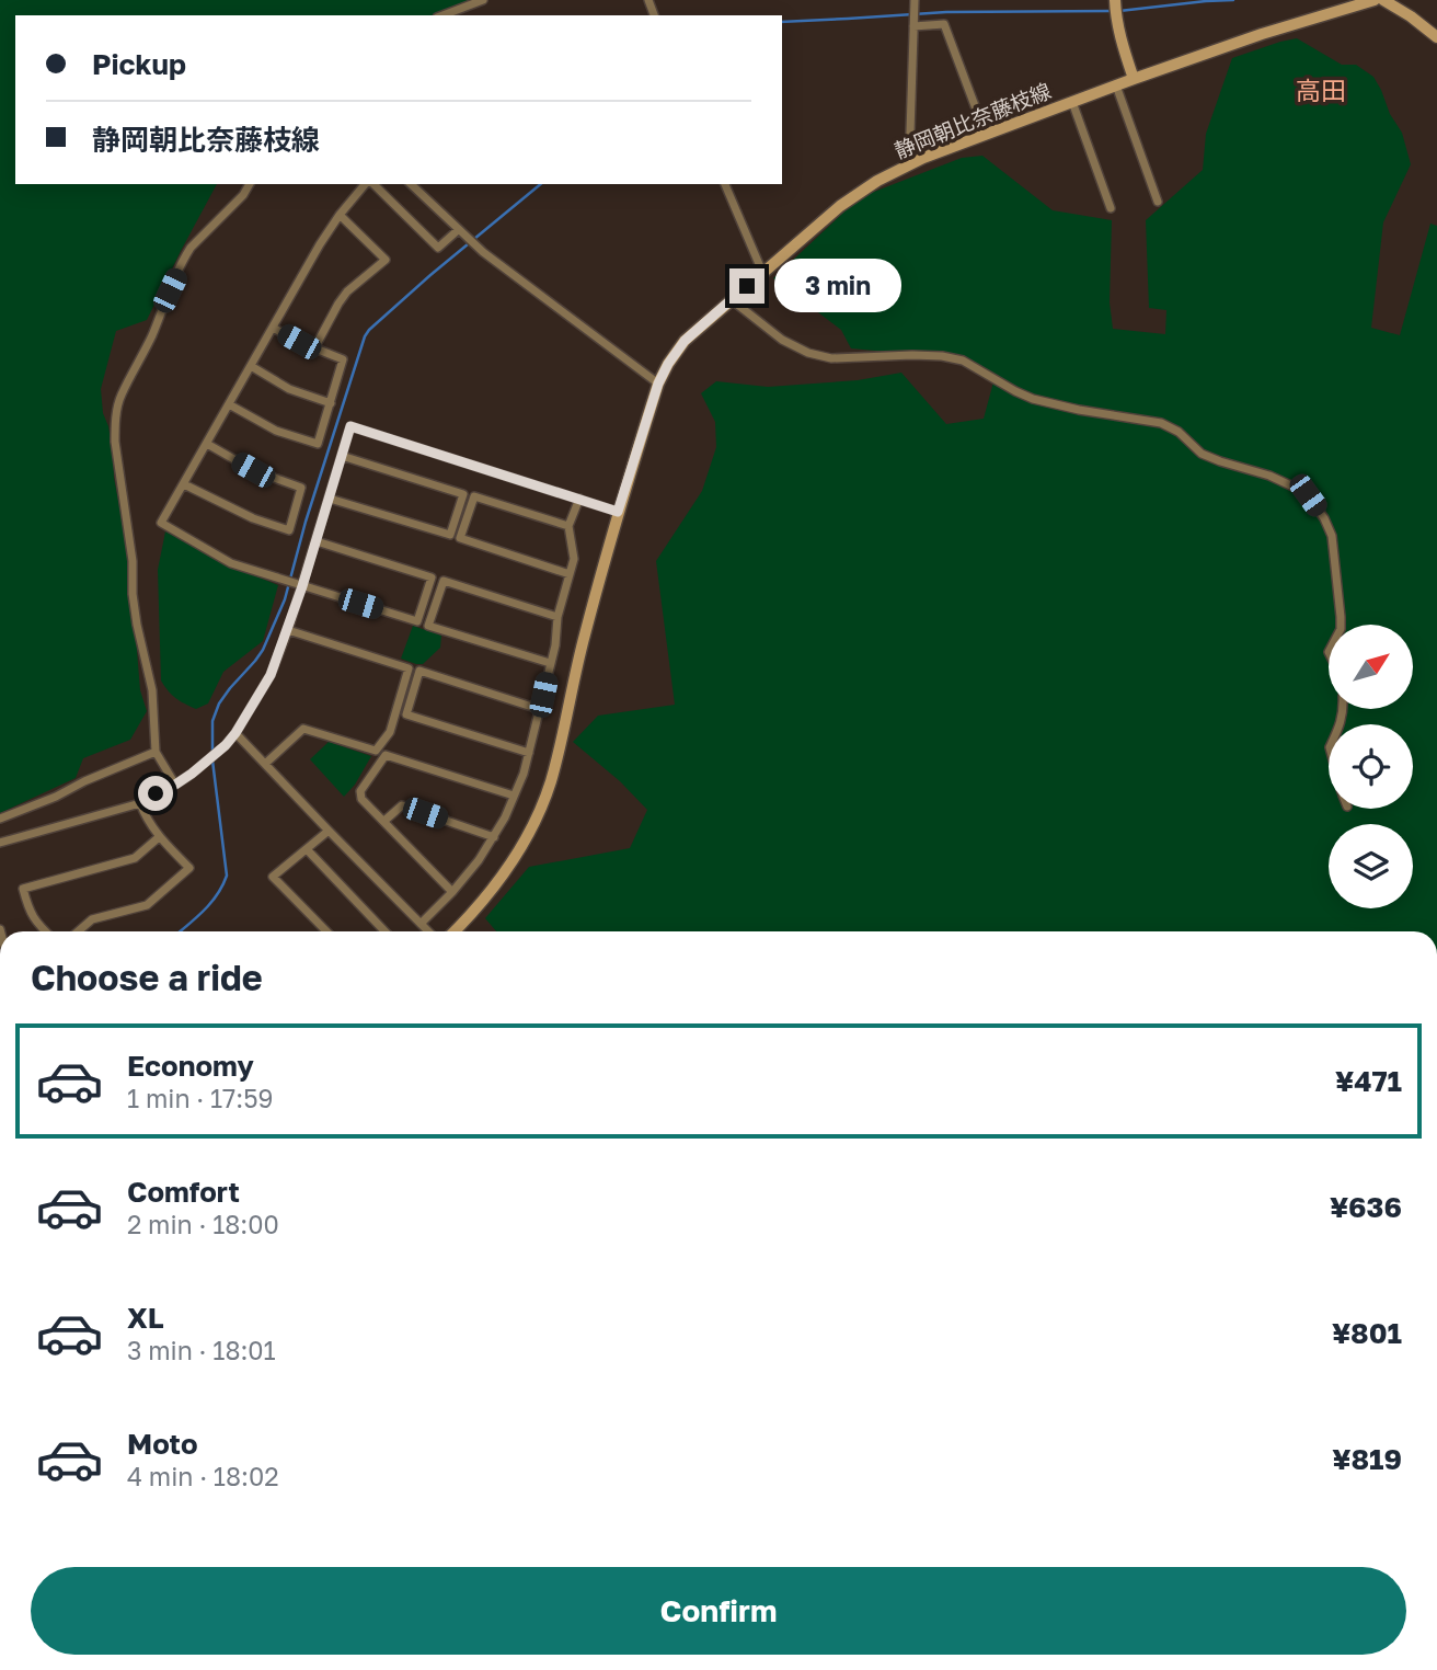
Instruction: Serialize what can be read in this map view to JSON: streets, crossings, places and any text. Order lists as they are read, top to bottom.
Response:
{
  "streets": {
    "main road": ["静岡朝比奈藤枝線"]
  },
  "districts": ["高田"],
  "north": "top right",
  "page": {
    "banner": ["Pickup", "静岡朝比奈藤枝線"],
    "bubble": "3 min",
    "heading": "Choose a ride",
    "list": [
      {
        "name": "Economy",
        "note": "1 min · 17:59",
        "value": "¥471"
      },
      {
        "name": "Comfort",
        "note": "2 min · 18:00",
        "value": "¥636"
      },
      {
        "name": "XL",
        "note": "3 min · 18:01",
        "value": "¥801"
      },
      {
        "name": "Moto",
        "note": "4 min · 18:02",
        "value": "¥819"
      }
    ],
    "buttons": "Confirm"
  }
}
